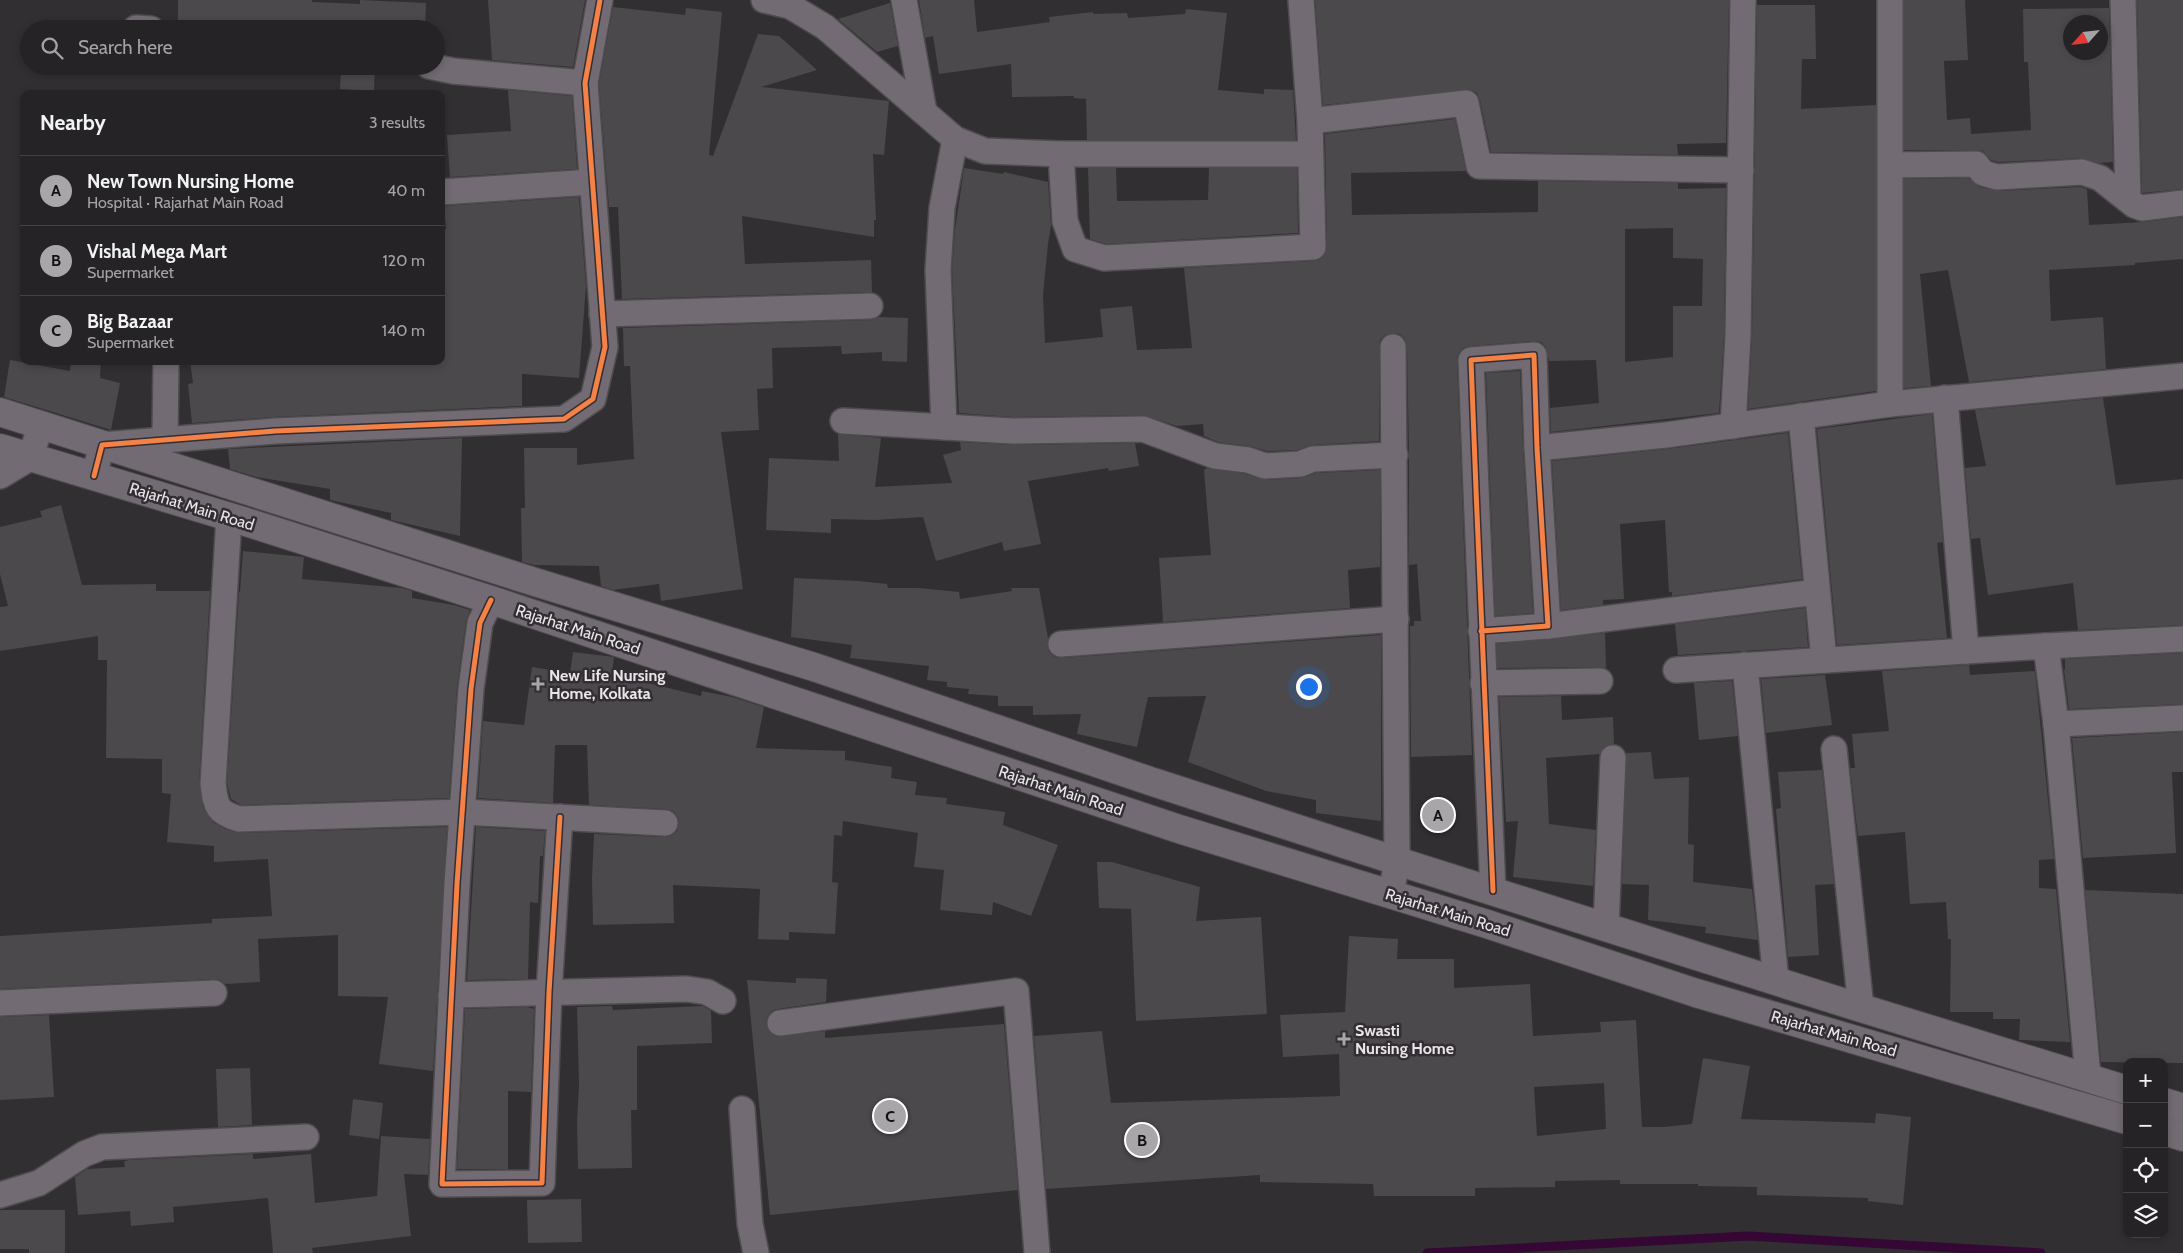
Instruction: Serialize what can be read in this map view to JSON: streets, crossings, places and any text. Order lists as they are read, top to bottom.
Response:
{
  "streets": {
    "main road": ["Rajarhat Main Road"]
  },
  "places": {
    "health": ["New Life Nursing Home, Kolkata", "Swasti Nursing Home"]
  },
  "north": "bottom left",
  "page": {
    "search": "Search here",
    "heading": ["Nearby", "3 results"],
    "list": [
      {
        "mark": "A",
        "name": "New Town Nursing Home",
        "note": "Hospital · Rajarhat Main Road",
        "value": "40 m"
      },
      {
        "mark": "B",
        "name": "Vishal Mega Mart",
        "note": "Supermarket",
        "value": "120 m"
      },
      {
        "mark": "C",
        "name": "Big Bazaar",
        "note": "Supermarket",
        "value": "140 m"
      }
    ],
    "pins": ["A", "C", "B"],
    "map_buttons": ["+", "−"]
  }
}
